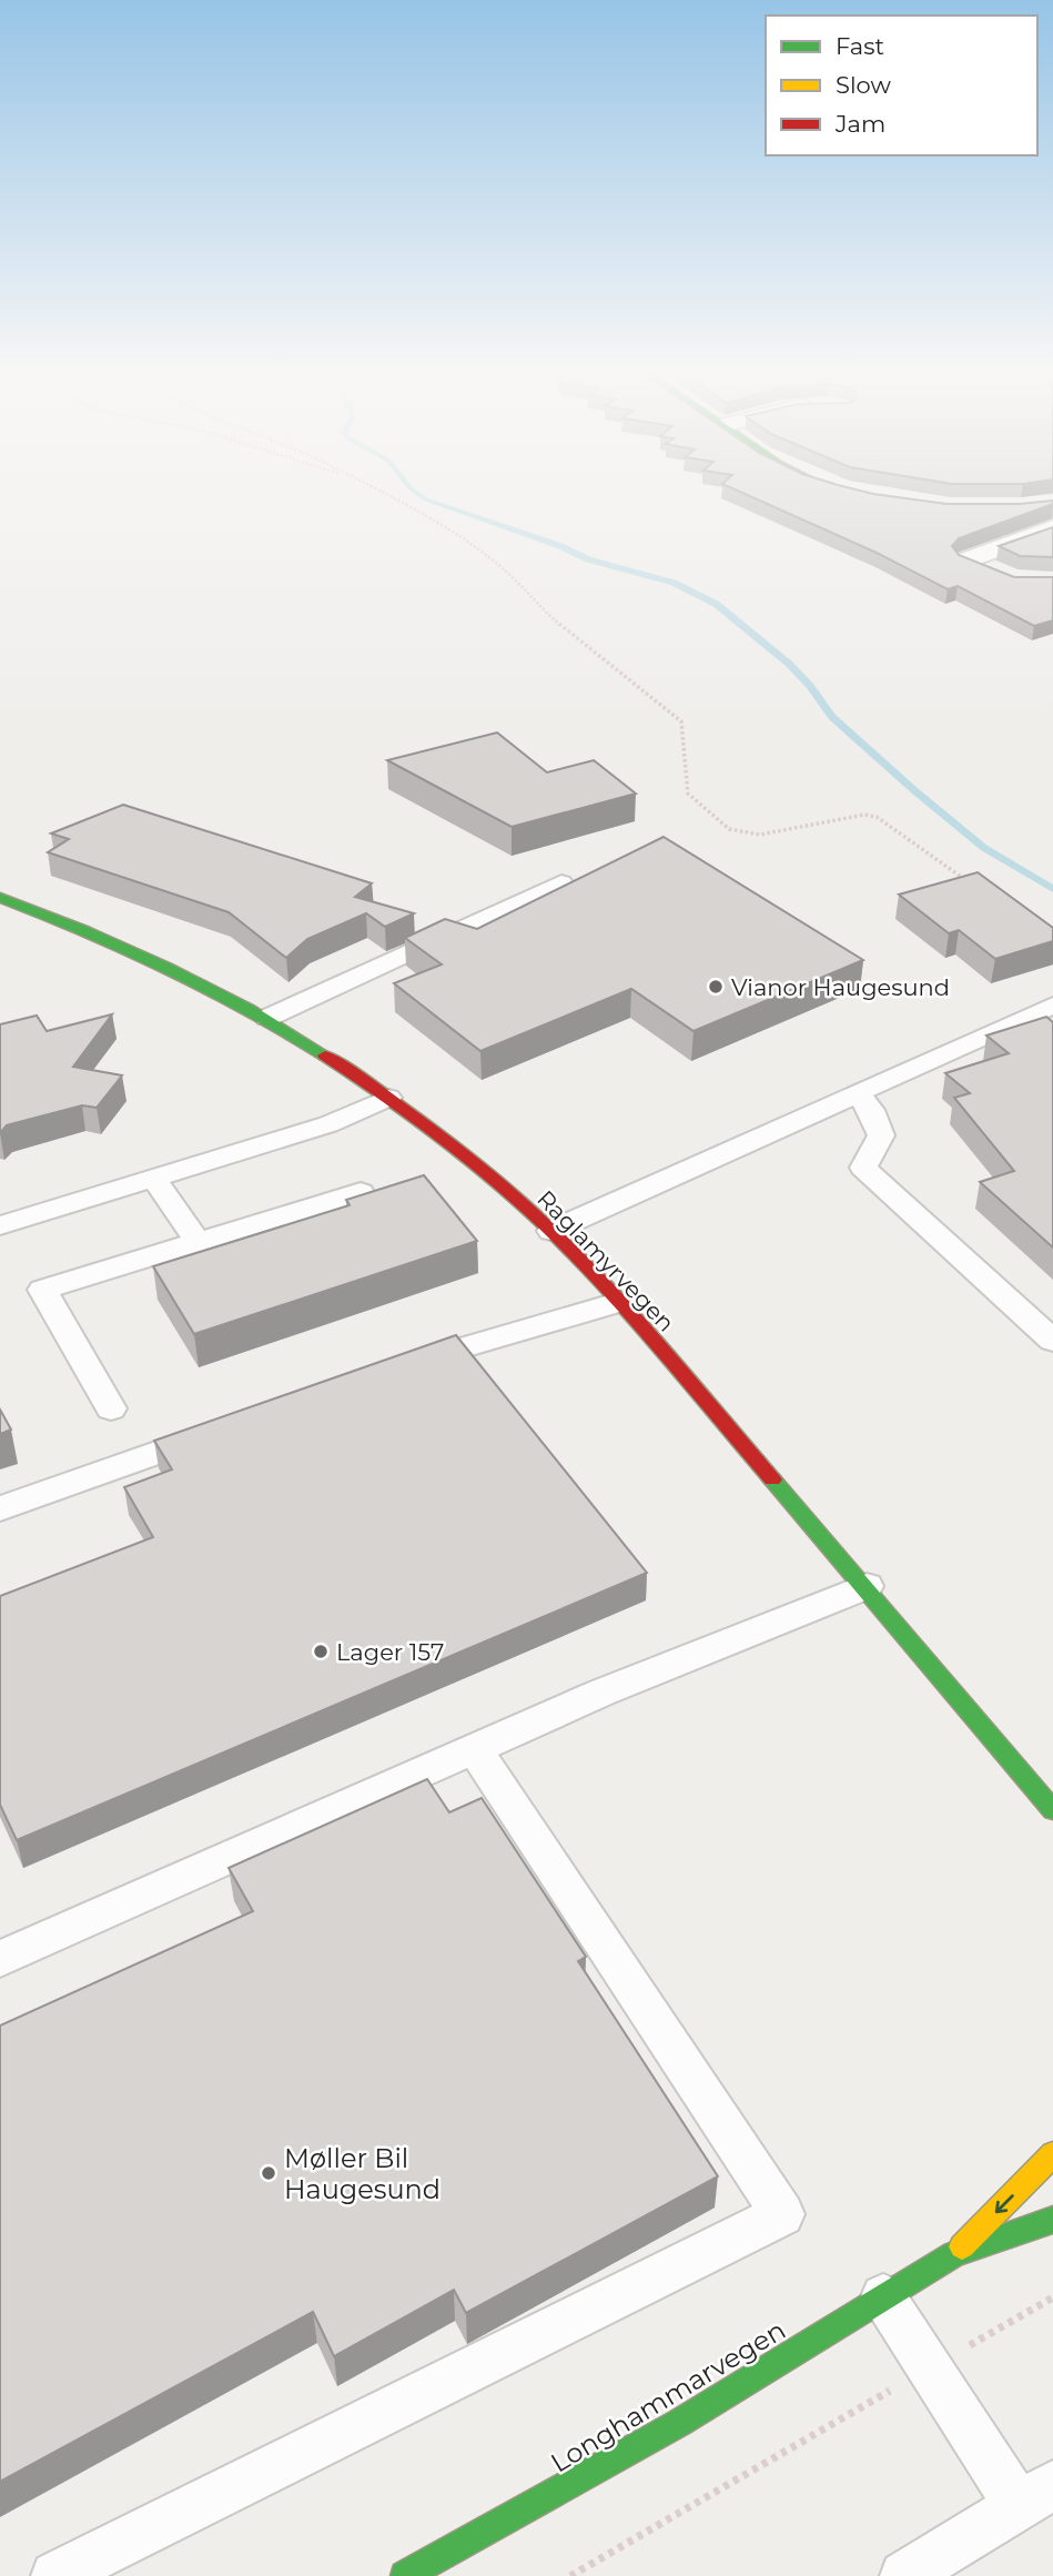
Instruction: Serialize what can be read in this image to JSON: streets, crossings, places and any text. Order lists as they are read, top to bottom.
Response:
{
  "streets": {
    "street": ["Raglamyrvegen", "Longhammarvegen"]
  },
  "places": ["Vianor Haugesund", "Lager 157", "Møller Bil Haugesund"],
  "legend": ["Fast", "Slow", "Jam"]
}
